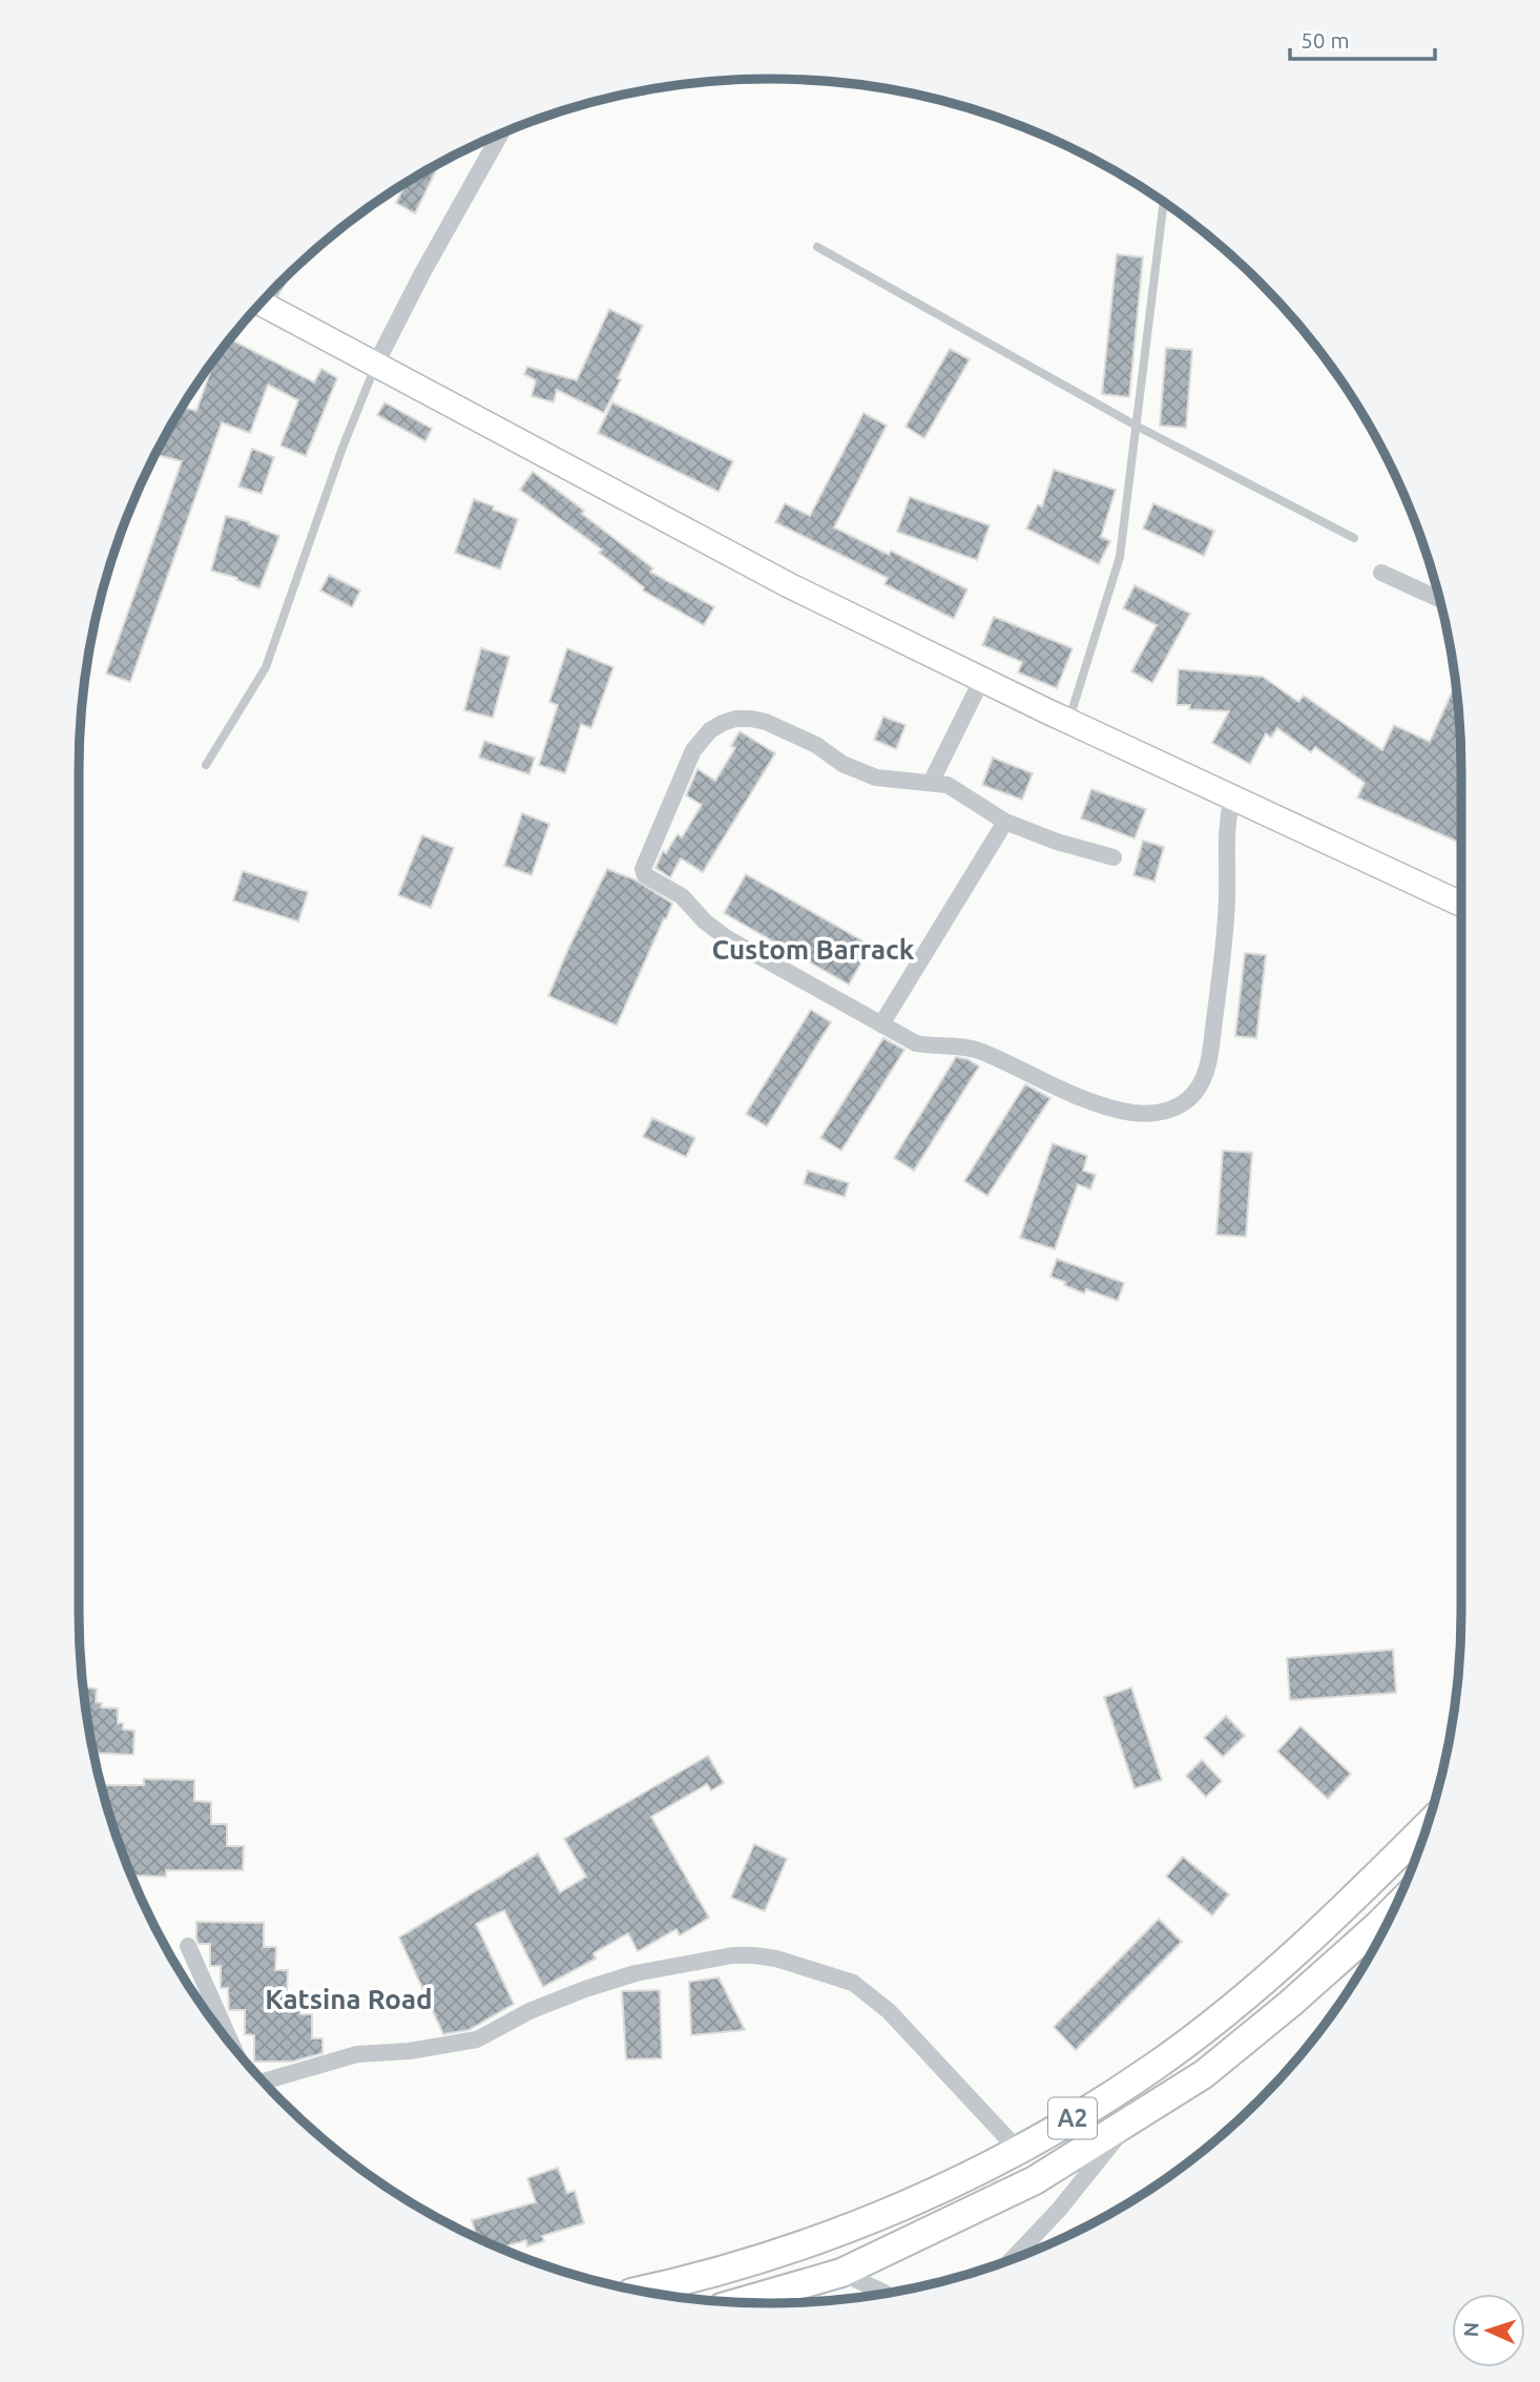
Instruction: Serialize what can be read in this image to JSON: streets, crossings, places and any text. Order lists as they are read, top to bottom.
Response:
{
  "streets": {
    "highway": ["A2"]
  },
  "districts": ["Custom Barrack", "Katsina Road"],
  "scale_bar": "50 m",
  "north": "left"
}
